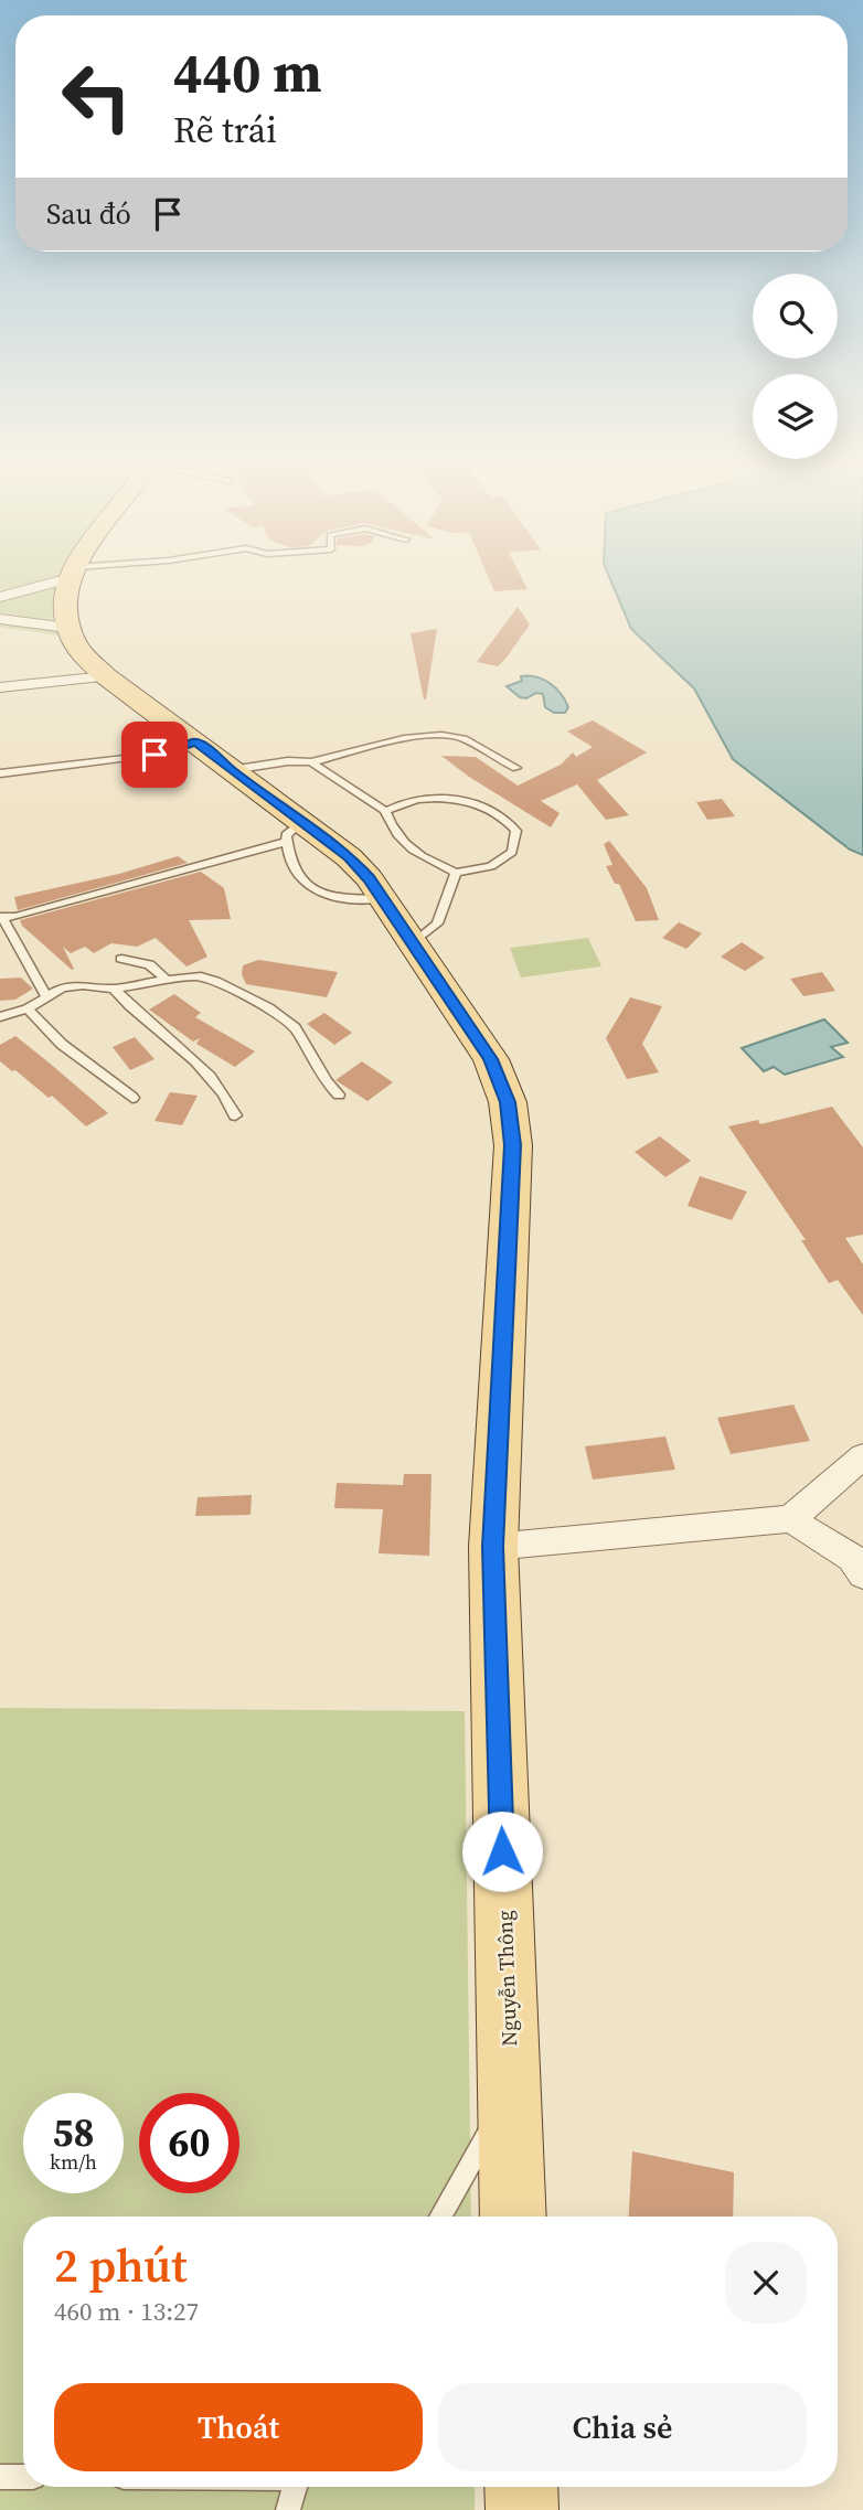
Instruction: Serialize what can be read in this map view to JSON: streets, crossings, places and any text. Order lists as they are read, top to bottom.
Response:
{
  "streets": {
    "main road": ["Nguyễn Thông"]
  },
  "page": {
    "turn": ["440 m", "Rẽ trái"],
    "then": "Sau đó",
    "speed": "58 km/h",
    "limit": "60",
    "heading": ["2 phút", "460 m · 13:27"],
    "buttons": ["Thoát", "Chia sẻ"]
  }
}
